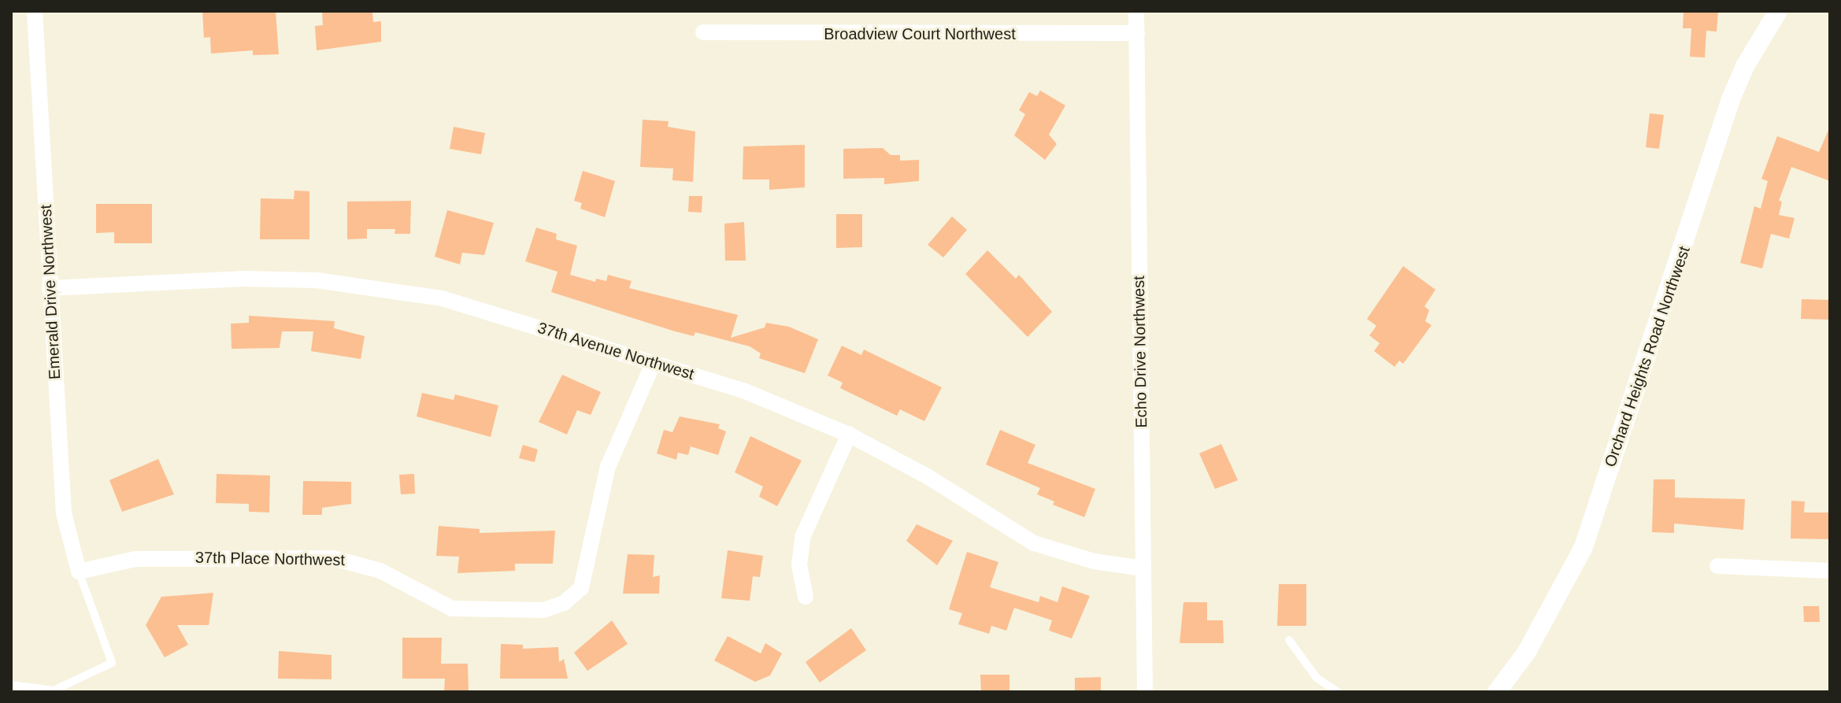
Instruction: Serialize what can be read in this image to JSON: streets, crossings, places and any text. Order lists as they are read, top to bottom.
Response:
{
  "streets": {
    "street": [
      "Broadview Court Northwest",
      "Emerald Drive Northwest",
      "37th Avenue Northwest",
      "Echo Drive Northwest",
      "Orchard Heights Road Northwest",
      "37th Place Northwest"
    ]
  },
  "crossings": [
    ["Broadview Court Northwest", "Echo Drive Northwest"],
    ["Emerald Drive Northwest", "37th Avenue Northwest"],
    ["Emerald Drive Northwest", "37th Place Northwest"],
    ["37th Avenue Northwest", "Echo Drive Northwest"],
    ["37th Avenue Northwest", "37th Place Northwest"]
  ]
}
